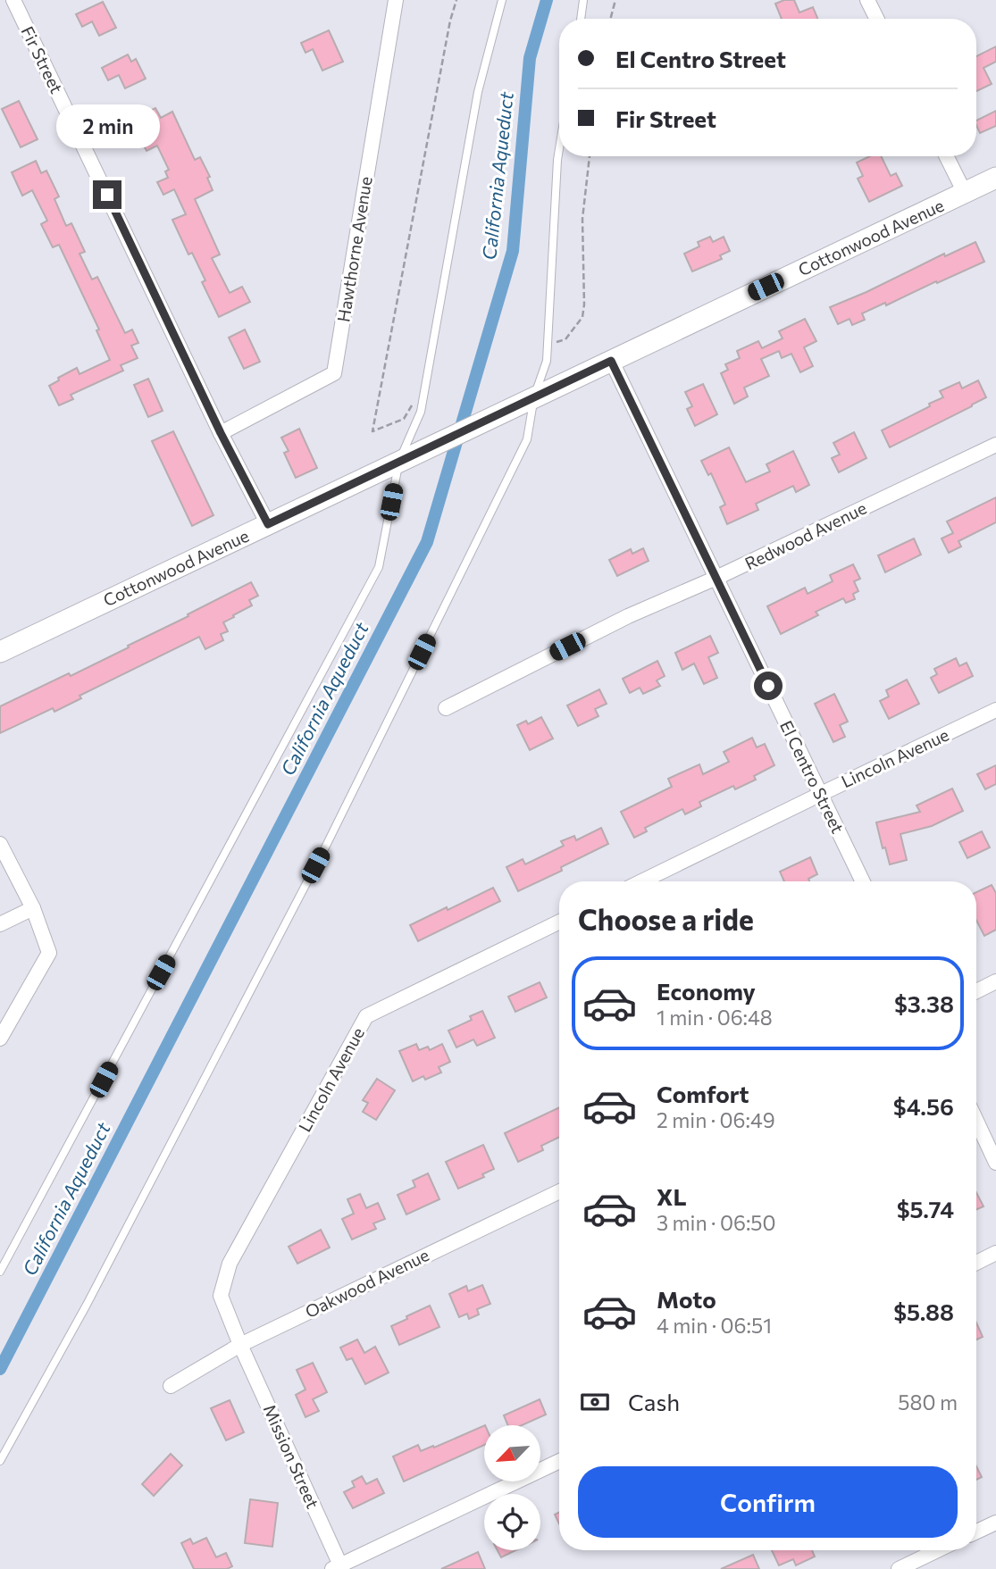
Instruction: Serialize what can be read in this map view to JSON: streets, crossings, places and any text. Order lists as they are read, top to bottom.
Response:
{
  "streets": {
    "street": [
      "Fir Street",
      "Cottonwood Avenue",
      "Hawthorne Avenue",
      "Redwood Avenue",
      "Lincoln Avenue",
      "El Centro Street",
      "Oakwood Avenue",
      "Mission Street"
    ]
  },
  "crossings": [
    ["Fir Street", "Cottonwood Avenue"],
    ["Fir Street", "Hawthorne Avenue"],
    ["Cottonwood Avenue", "El Centro Street"],
    ["Redwood Avenue", "El Centro Street"],
    ["Lincoln Avenue", "El Centro Street"],
    ["Lincoln Avenue", "Oakwood Avenue"],
    ["Lincoln Avenue", "Mission Street"],
    ["Oakwood Avenue", "Mission Street"]
  ],
  "water": ["California Aqueduct"],
  "north": "bottom left",
  "page": {
    "banner": ["El Centro Street", "Fir Street"],
    "bubble": "2 min",
    "heading": "Choose a ride",
    "list": [
      {
        "name": "Economy",
        "note": "1 min · 06:48",
        "value": "$3.38"
      },
      {
        "name": "Comfort",
        "note": "2 min · 06:49",
        "value": "$4.56"
      },
      {
        "name": "XL",
        "note": "3 min · 06:50",
        "value": "$5.74"
      },
      {
        "name": "Moto",
        "note": "4 min · 06:51",
        "value": "$5.88"
      }
    ],
    "pay": ["Cash", "580 m"],
    "buttons": "Confirm"
  }
}
